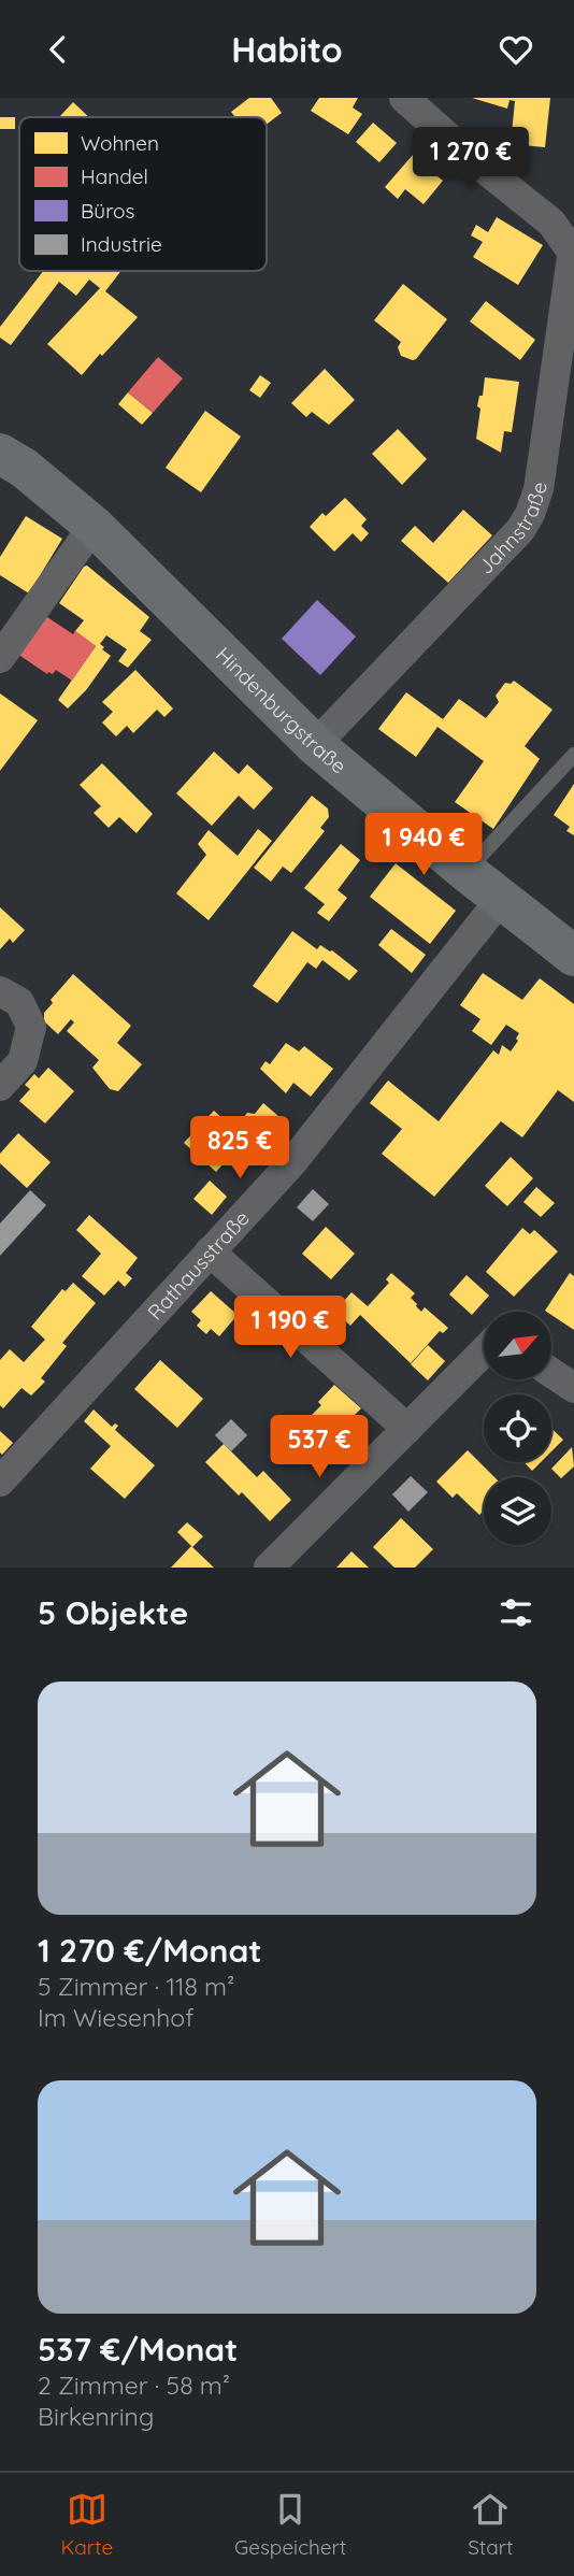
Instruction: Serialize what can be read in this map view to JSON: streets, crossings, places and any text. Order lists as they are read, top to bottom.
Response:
{
  "streets": {
    "street": ["Jahnstraße", "Hindenburgstraße", "Rathausstraße"]
  },
  "crossings": [
    ["Jahnstraße", "Hindenburgstraße"],
    ["Hindenburgstraße", "Rathausstraße"]
  ],
  "legend": [
    "Wohnen",
    "Handel",
    "Büros",
    "Industrie"
  ],
  "north": "top right",
  "page": {
    "header": "Habito",
    "price": [
      "1 270 €",
      "1 940 €",
      "825 €",
      "1 190 €",
      "537 €"
    ],
    "heading": "5 Objekte",
    "list": [
      {
        "name": "1 270 €/Monat",
        "note": "5 Zimmer · 118 m² · Im Wiesenhof"
      },
      {
        "name": "537 €/Monat",
        "note": "2 Zimmer · 58 m² · Birkenring"
      }
    ],
    "tabs": ["Karte", "Gespeichert", "Start"]
  }
}
